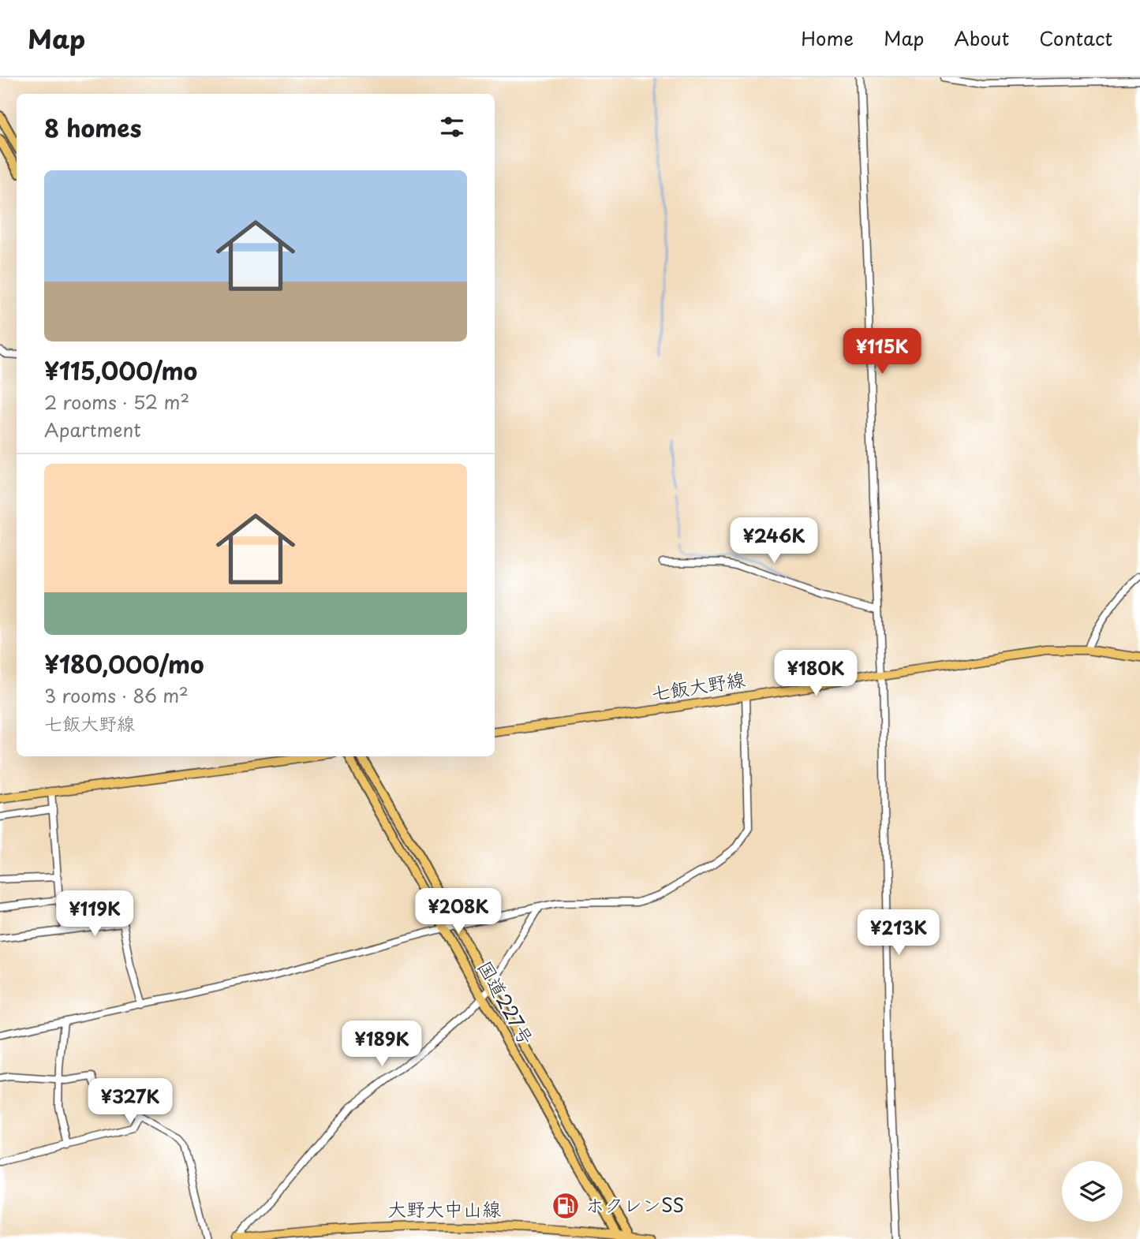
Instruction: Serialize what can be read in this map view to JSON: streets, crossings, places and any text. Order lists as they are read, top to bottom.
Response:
{
  "streets": {
    "highway": ["国道227号"],
    "main road": ["七飯大野線", "大野大中山線"]
  },
  "crossings": [
    ["国道227号", "大野大中山線"]
  ],
  "places": {
    "fuel station": ["ホクレンSS"]
  },
  "page": {
    "header": "Map",
    "nav": [
      "Home",
      "Map",
      "About",
      "Contact"
    ],
    "heading": "8 homes",
    "list": [
      {
        "name": "¥115,000/mo",
        "note": "2 rooms · 52 m² · Apartment"
      },
      {
        "name": "¥180,000/mo",
        "note": "3 rooms · 86 m² · 七飯大野線"
      }
    ],
    "price": [
      "¥115K",
      "¥246K",
      "¥180K",
      "¥208K",
      "¥119K",
      "¥213K",
      "¥189K",
      "¥327K"
    ]
  }
}
